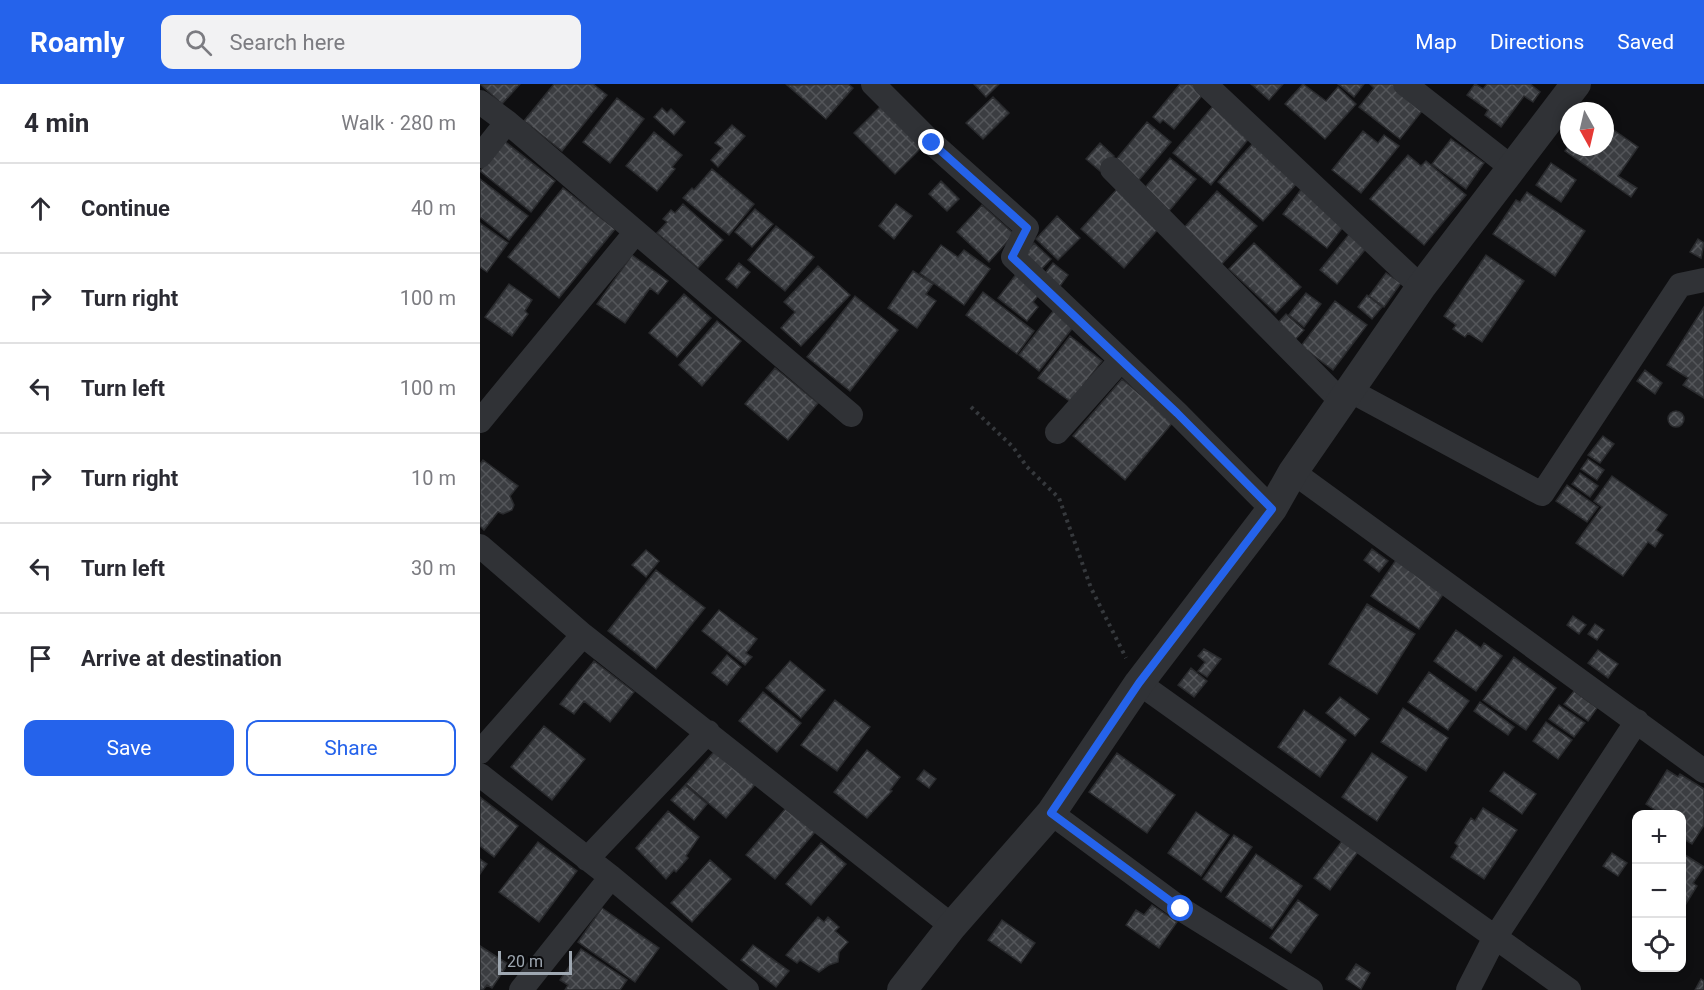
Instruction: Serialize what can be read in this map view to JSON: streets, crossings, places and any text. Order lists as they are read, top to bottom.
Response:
{
  "scale_bar": "20 m",
  "north": "bottom",
  "page": {
    "header": "Roamly",
    "search": "Search here",
    "nav": ["Map", "Directions", "Saved"],
    "heading": ["4 min", "Walk · 280 m"],
    "list": [
      ["Continue", "40 m"],
      ["Turn right", "100 m"],
      ["Turn left", "100 m"],
      ["Turn right", "10 m"],
      ["Turn left", "30 m"],
      "Arrive at destination"
    ],
    "buttons": ["Save", "Share"],
    "map_buttons": ["+", "−"],
    "scale": "20 m"
  }
}
